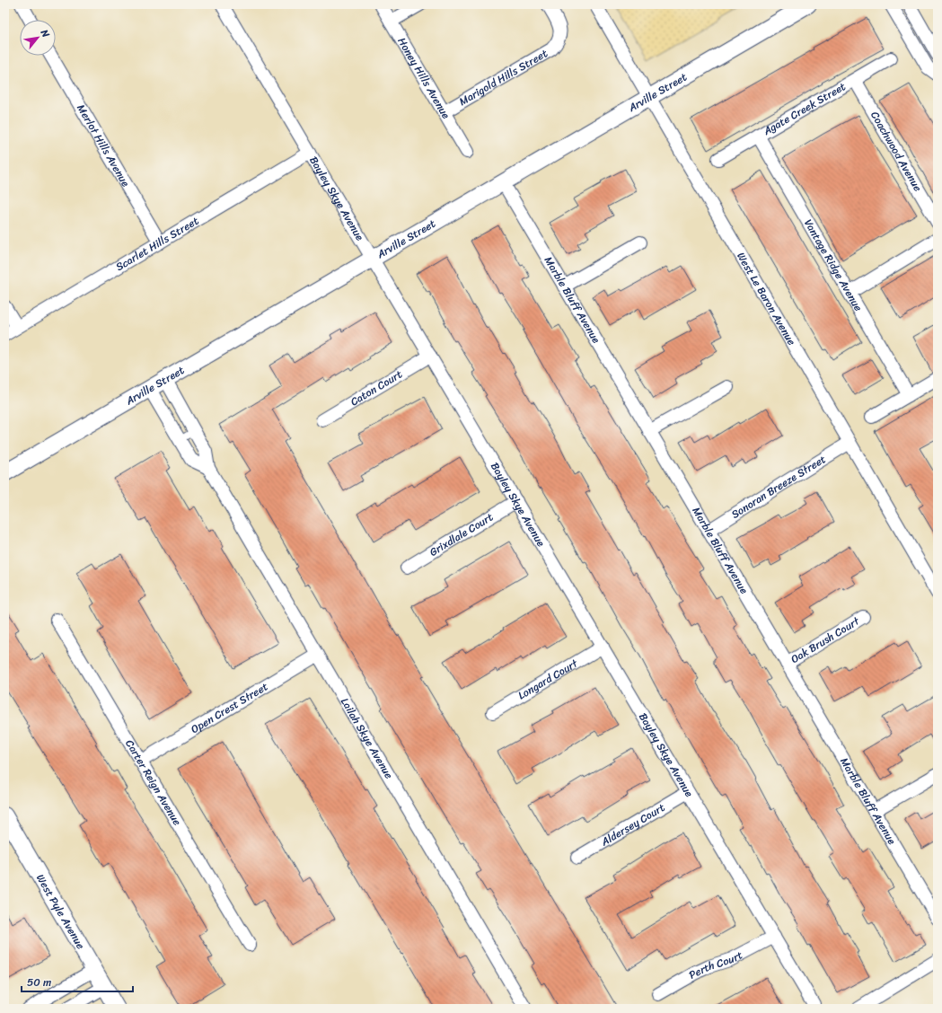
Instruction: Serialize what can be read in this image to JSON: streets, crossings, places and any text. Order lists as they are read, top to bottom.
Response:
{
  "streets": {
    "street": [
      "Marigold Hills Street",
      "Honey Hills Avenue",
      "Arville Street",
      "Agate Creek Street",
      "Merlot Hills Avenue",
      "Coachwood Avenue",
      "Bayley Skye Avenue",
      "Scarlet Hills Street",
      "Vantage Ridge Avenue",
      "West Le Baron Avenue",
      "Marble Bluff Avenue",
      "Caton Court",
      "Sonoran Breeze Street",
      "Grixdlale Court",
      "Oak Brush Court",
      "Longard Court",
      "Open Crest Street",
      "Lailah Skye Avenue",
      "Carter Reign Avenue",
      "Aldersey Court",
      "West Pyle Avenue",
      "Perth Court"
    ]
  },
  "crossings": [
    ["Marigold Hills Street", "Honey Hills Avenue"],
    ["Arville Street", "Bayley Skye Avenue"],
    ["Arville Street", "West Le Baron Avenue"],
    ["Arville Street", "Marble Bluff Avenue"],
    ["Arville Street", "Lailah Skye Avenue"],
    ["Agate Creek Street", "Coachwood Avenue"],
    ["Agate Creek Street", "Vantage Ridge Avenue"],
    ["Merlot Hills Avenue", "Scarlet Hills Street"],
    ["Bayley Skye Avenue", "Scarlet Hills Street"],
    ["Bayley Skye Avenue", "Caton Court"],
    ["Bayley Skye Avenue", "Grixdlale Court"],
    ["Bayley Skye Avenue", "Longard Court"],
    ["Bayley Skye Avenue", "Aldersey Court"],
    ["Bayley Skye Avenue", "Perth Court"],
    ["West Le Baron Avenue", "Sonoran Breeze Street"],
    ["Marble Bluff Avenue", "Sonoran Breeze Street"],
    ["Marble Bluff Avenue", "Oak Brush Court"],
    ["Open Crest Street", "Lailah Skye Avenue"],
    ["Open Crest Street", "Carter Reign Avenue"]
  ],
  "scale_bar": "50 m",
  "north": "top right"
}
